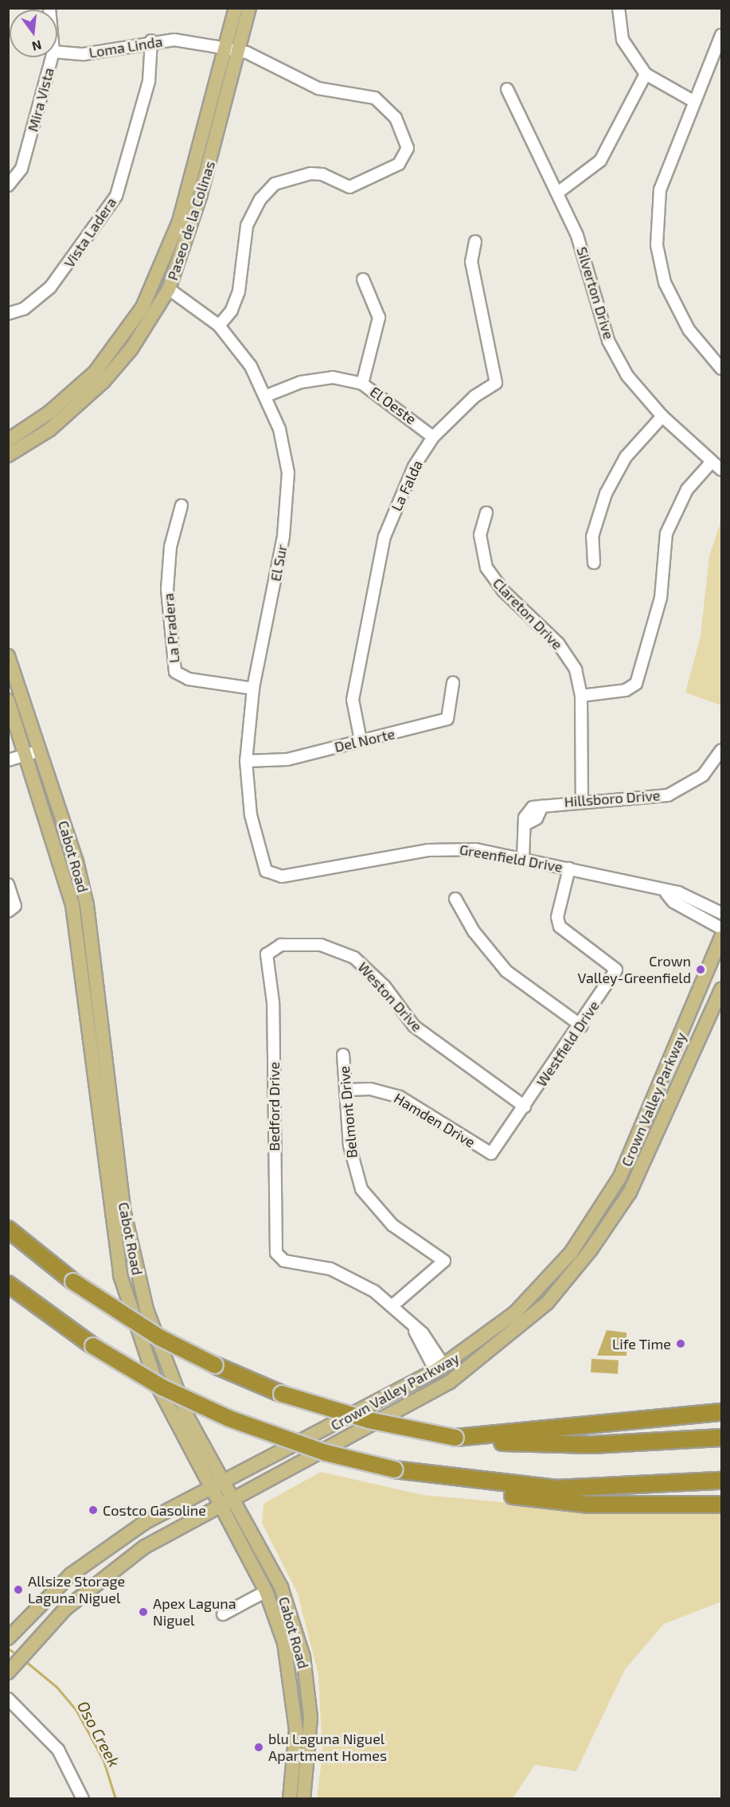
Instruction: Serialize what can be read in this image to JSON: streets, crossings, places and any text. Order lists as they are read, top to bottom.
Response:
{
  "streets": {
    "main road": ["Paseo de la Colinas", "Cabot Road", "Crown Valley Parkway"],
    "street": [
      "Loma Linda",
      "Mira Vista",
      "Vista Ladera",
      "Silverton Drive",
      "El Oeste",
      "La Falda",
      "El Sur",
      "Clareton Drive",
      "La Pradera",
      "Del Norte",
      "Hillsboro Drive",
      "Greenfield Drive",
      "Weston Drive",
      "Westfield Drive",
      "Bedford Drive",
      "Belmont Drive",
      "Hamden Drive"
    ]
  },
  "crossings": [
    ["Loma Linda", "Paseo de la Colinas"],
    ["Loma Linda", "Vista Ladera"],
    ["Loma Linda", "El Sur"],
    ["Paseo de la Colinas", "El Sur"],
    ["El Oeste", "La Falda"],
    ["El Oeste", "El Sur"],
    ["La Falda", "Del Norte"],
    ["El Sur", "La Pradera"],
    ["El Sur", "Del Norte"],
    ["El Sur", "Greenfield Drive"],
    ["Clareton Drive", "Hillsboro Drive"],
    ["Hillsboro Drive", "Greenfield Drive"],
    ["Cabot Road", "Crown Valley Parkway"],
    ["Greenfield Drive", "Westfield Drive"],
    ["Weston Drive", "Westfield Drive"],
    ["Weston Drive", "Bedford Drive"],
    ["Westfield Drive", "Hamden Drive"],
    ["Bedford Drive", "Belmont Drive"],
    ["Belmont Drive", "Hamden Drive"]
  ],
  "water": ["Oso Creek"],
  "places": [
    "Crown Valley-Greenfield",
    "Life Time",
    "Costco Gasoline",
    "Allsize Storage Laguna Niguel",
    "Apex Laguna Niguel",
    "blu Laguna Niguel Apartment Homes"
  ],
  "north": "bottom"
}
